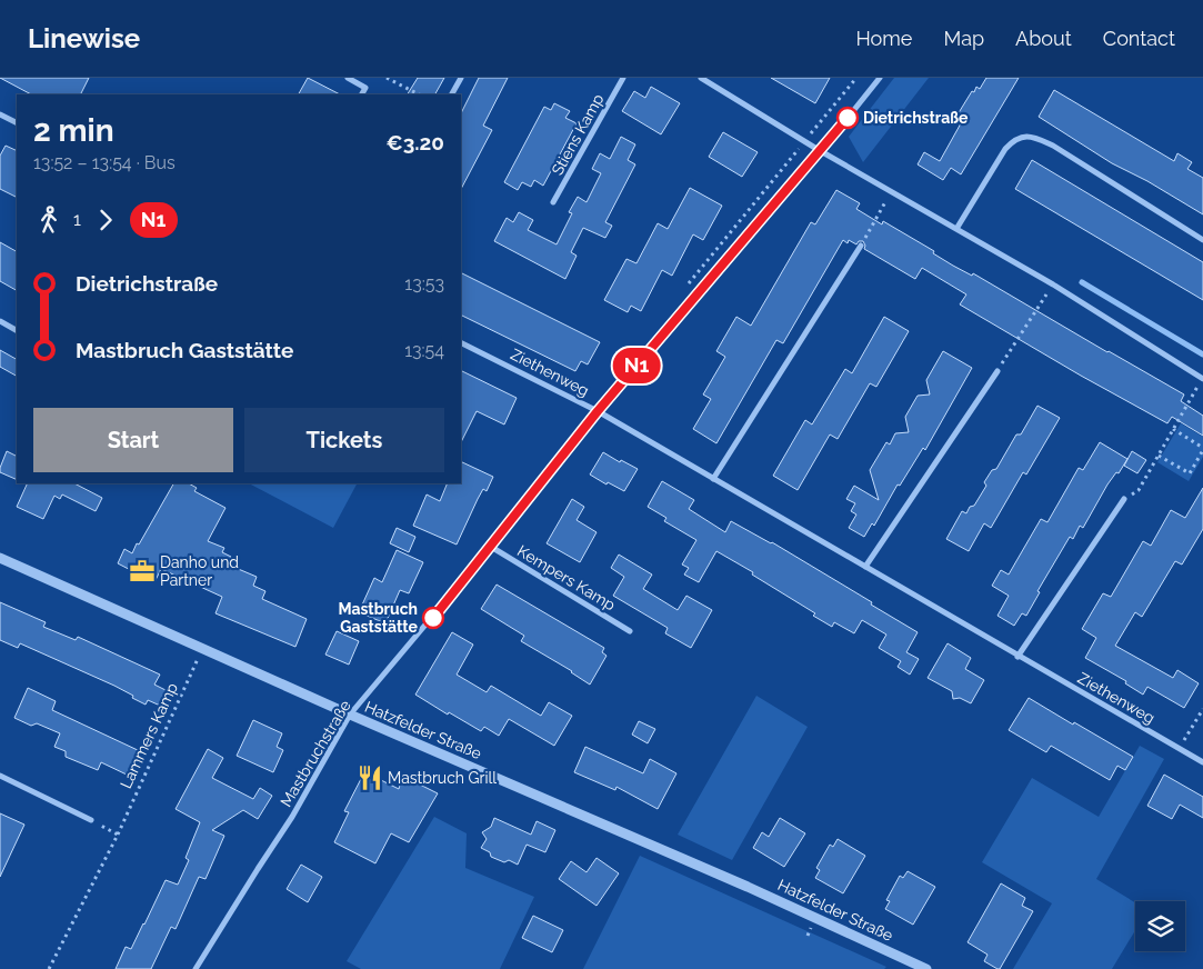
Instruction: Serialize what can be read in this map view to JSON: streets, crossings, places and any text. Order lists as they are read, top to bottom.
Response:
{
  "streets": {
    "street": [
      "Stiens Kamp",
      "Ziethenweg",
      "Kempers Kamp",
      "Hatzfelder Straße",
      "Mastbruchstraße"
    ],
    "path": ["Lammers Kamp"]
  },
  "crossings": [
    ["Ziethenweg", "Mastbruchstraße"],
    ["Kempers Kamp", "Mastbruchstraße"],
    ["Hatzfelder Straße", "Lammers Kamp"],
    ["Hatzfelder Straße", "Mastbruchstraße"]
  ],
  "places": {
    "other": ["Dietrichstraße", "Mastbruch Gaststätte"],
    "office": ["Danho und Partner"],
    "restaurant": ["Mastbruch Grill"]
  },
  "lines": ["bus line N1"],
  "page": {
    "header": "Linewise",
    "nav": [
      "Home",
      "Map",
      "About",
      "Contact"
    ],
    "on_map": "N1",
    "heading": ["2 min", "13:52 – 13:54 · Bus", "€3.20"],
    "legs": ["1", "N1"],
    "list": [
      {
        "name": "Dietrichstraße",
        "value": "13:53"
      },
      {
        "name": "Mastbruch Gaststätte",
        "value": "13:54"
      }
    ],
    "buttons": ["Start", "Tickets"]
  }
}
